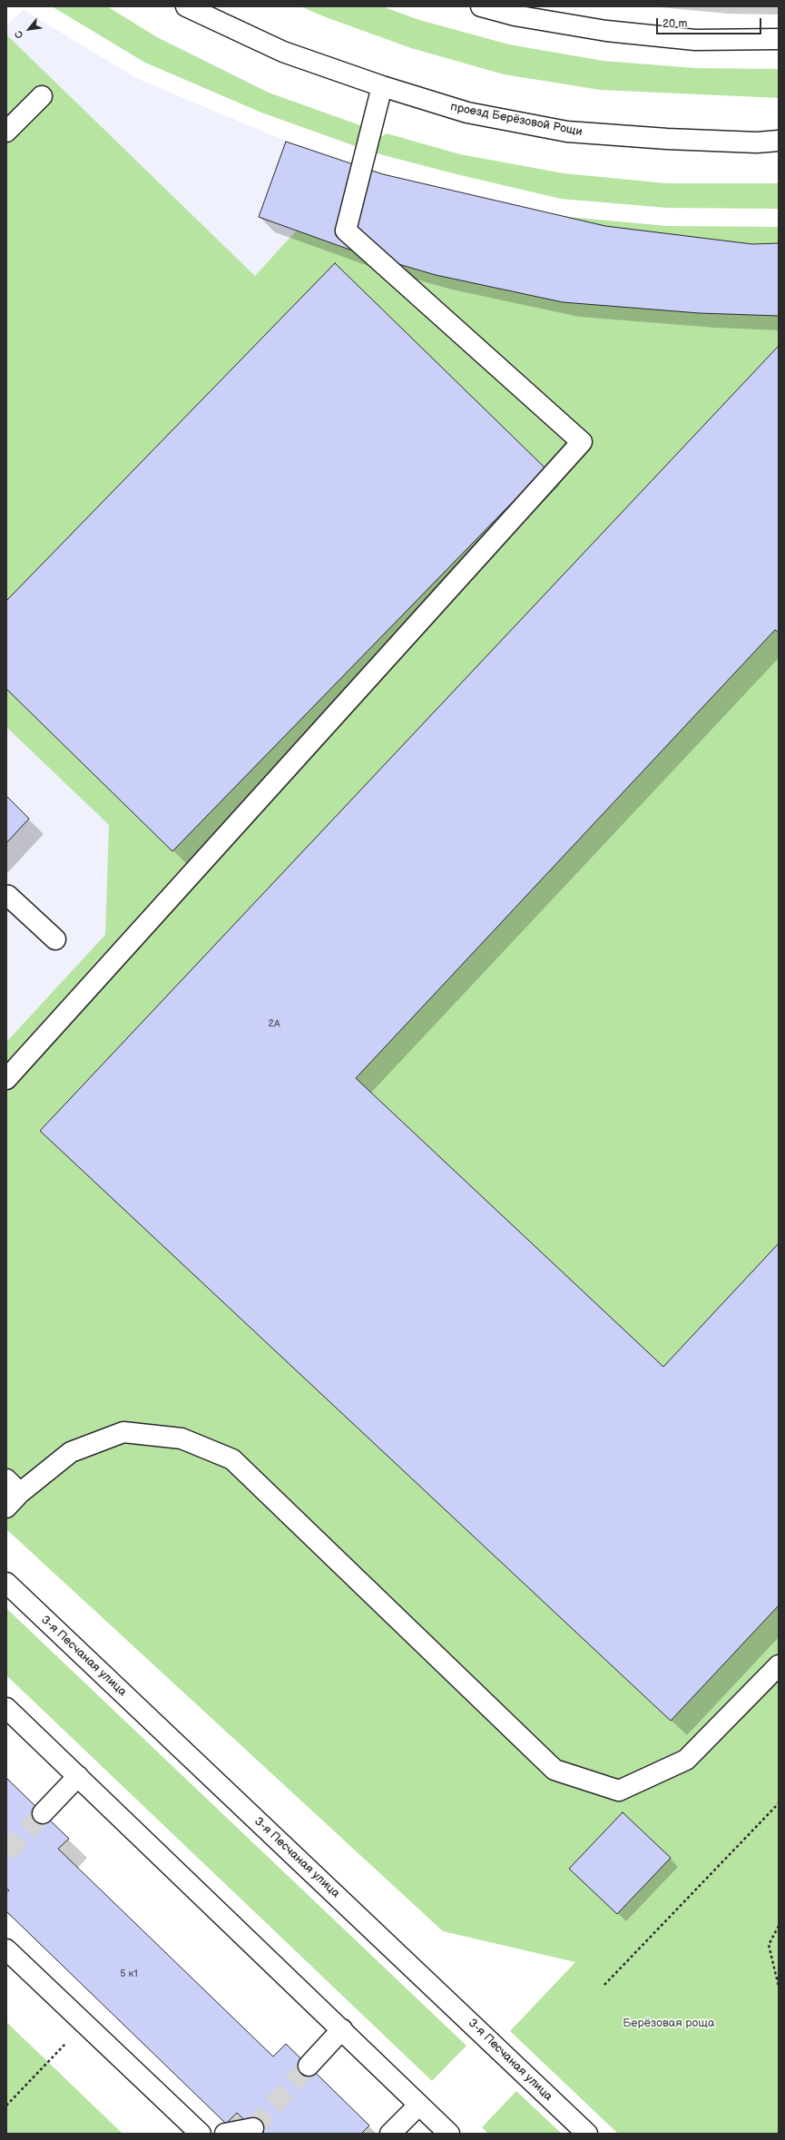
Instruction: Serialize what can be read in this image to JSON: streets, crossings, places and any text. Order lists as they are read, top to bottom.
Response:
{
  "streets": {
    "street": ["проезд Берёзовой Рощи", "3-я Песчаная улица"]
  },
  "parks": ["Берёзовая роща"],
  "house_numbers": ["2А", "5 к1"],
  "scale_bar": "20 m",
  "north": "bottom left"
}
